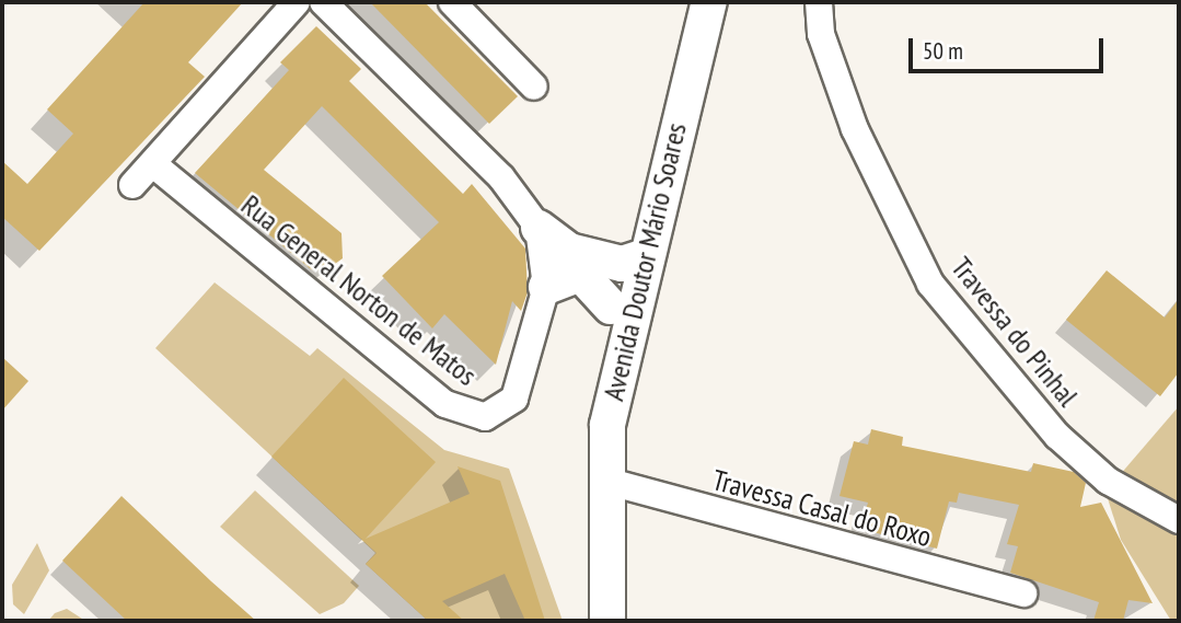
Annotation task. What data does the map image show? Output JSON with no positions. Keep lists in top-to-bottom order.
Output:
{
  "streets": {
    "street": [
      "Avenida Doutor Mário Soares",
      "Rua General Norton de Matos",
      "Travessa do Pinhal",
      "Travessa Casal do Roxo"
    ]
  },
  "crossings": [
    ["Avenida Doutor Mário Soares", "Travessa Casal do Roxo"]
  ],
  "scale_bar": "50 m"
}
